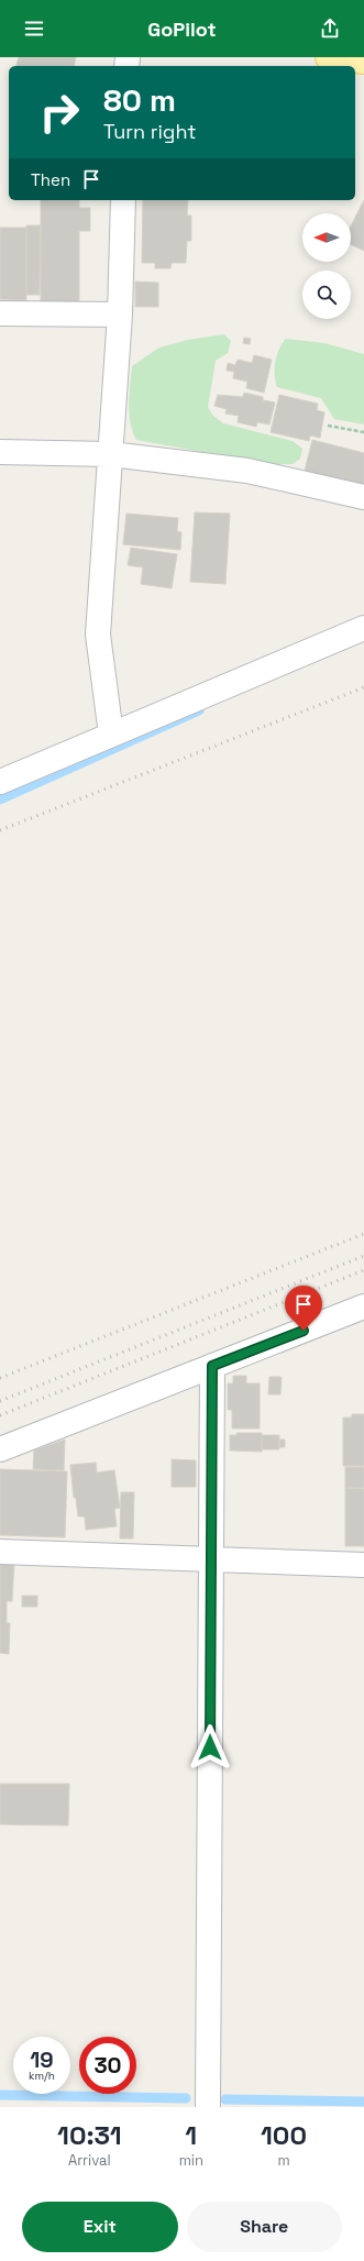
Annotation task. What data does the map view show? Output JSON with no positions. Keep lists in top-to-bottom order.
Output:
{
  "north": "left",
  "page": {
    "header": "GoPilot",
    "turn": ["80 m", "Turn right"],
    "then": "Then",
    "speed": "19 km/h",
    "limit": "30",
    "eta": [
      "10:31",
      "Arrival",
      "1",
      "min",
      "100",
      "m"
    ],
    "buttons": ["Exit", "Share"]
  }
}
